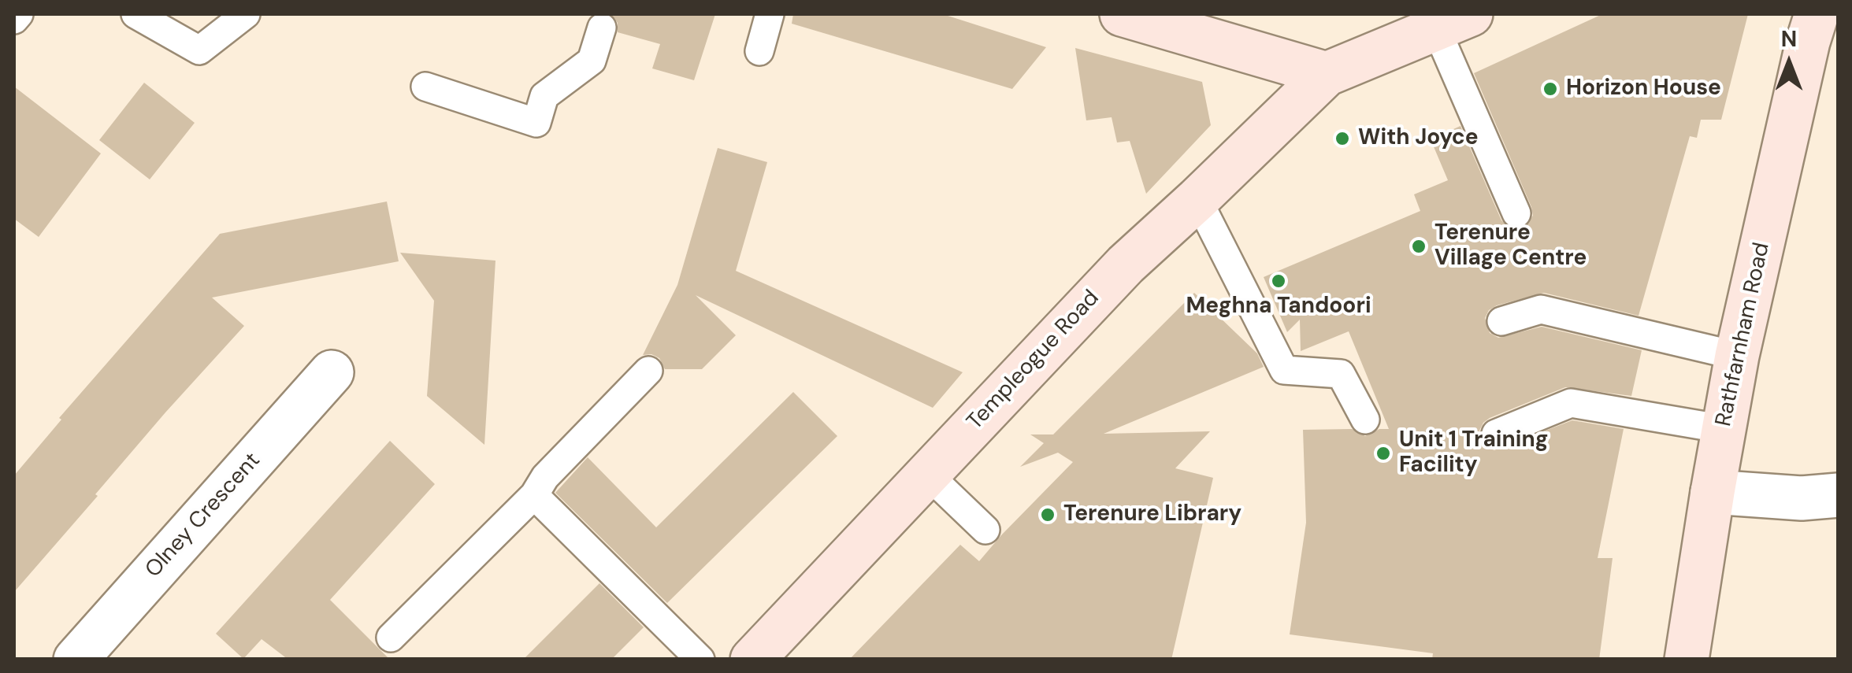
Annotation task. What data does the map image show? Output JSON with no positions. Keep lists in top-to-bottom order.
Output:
{
  "streets": {
    "main road": ["Rathfarnham Road", "Templeogue Road"],
    "street": ["Olney Crescent"]
  },
  "places": [
    "Horizon House",
    "With Joyce",
    "Terenure Village Centre",
    "Meghna Tandoori",
    "Unit 1 Training Facility",
    "Terenure Library"
  ],
  "north": "top"
}
